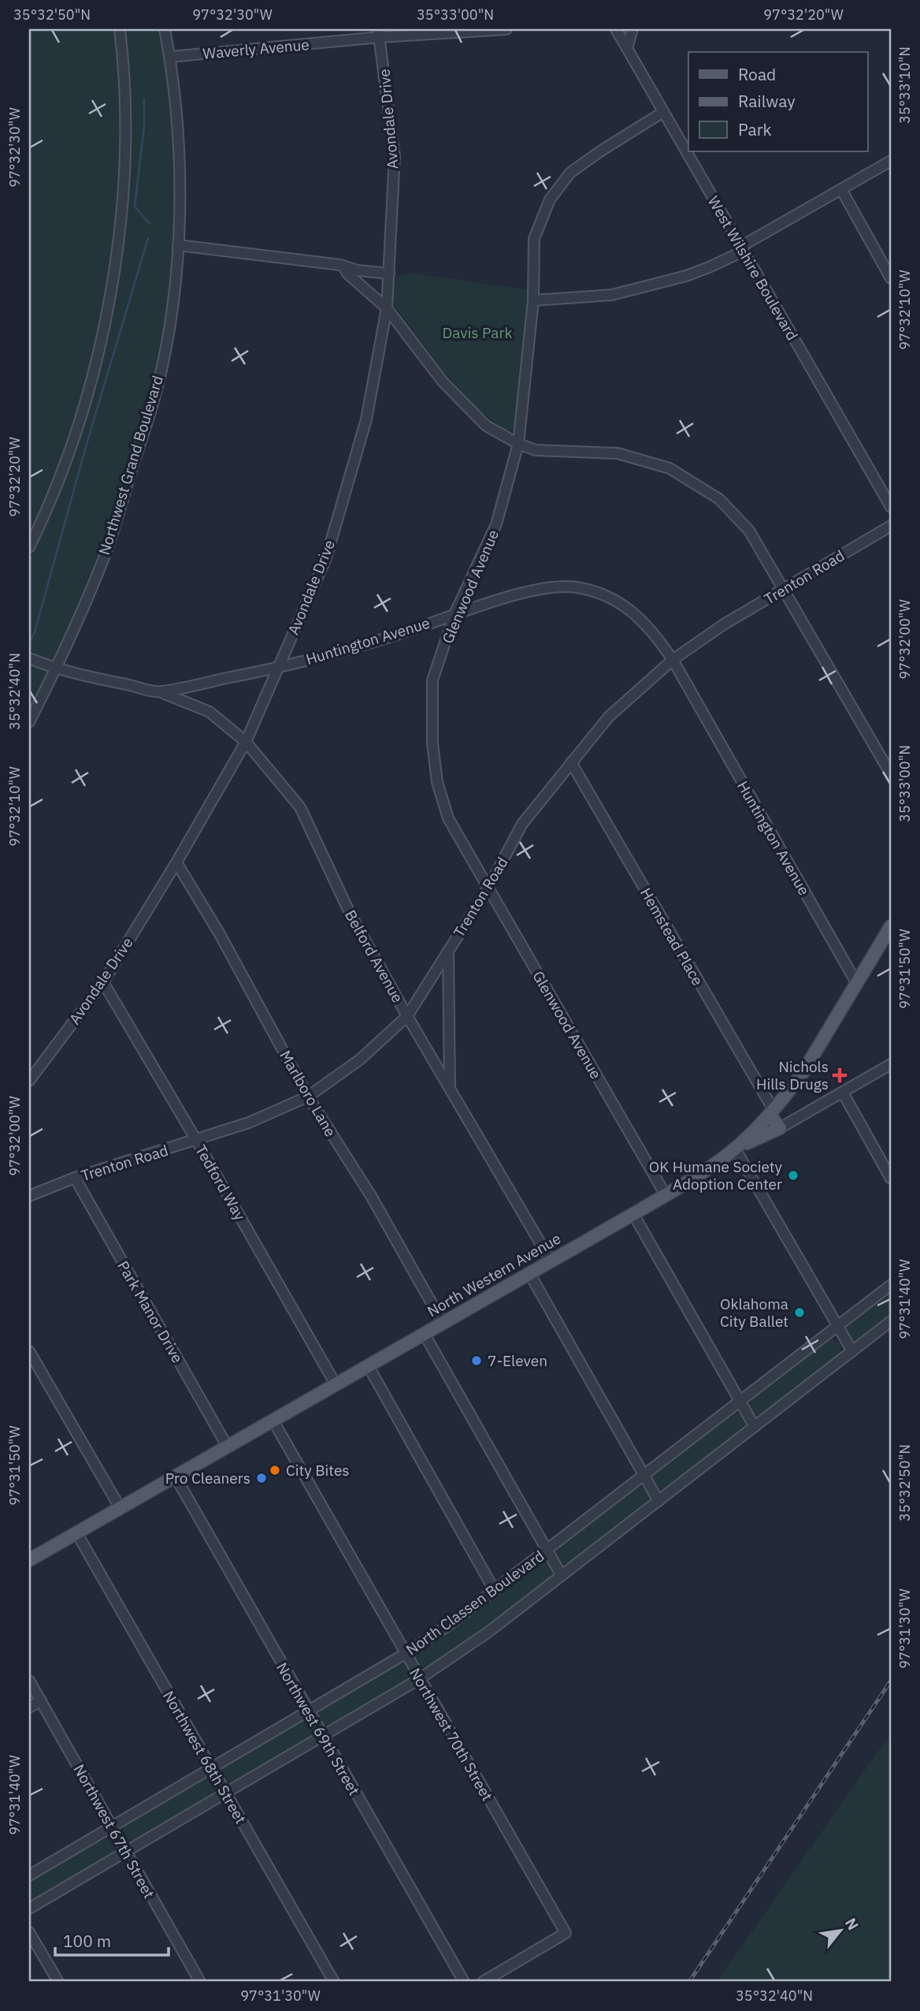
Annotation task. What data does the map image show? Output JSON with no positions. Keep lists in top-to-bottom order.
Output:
{
  "streets": {
    "main road": ["North Western Avenue"],
    "street": [
      "Waverly Avenue",
      "Avondale Drive",
      "West Wilshire Boulevard",
      "Northwest Grand Boulevard",
      "Trenton Road",
      "Glenwood Avenue",
      "Huntington Avenue",
      "Hemstead Place",
      "Belford Avenue",
      "Marlboro Lane",
      "Tedford Way",
      "Park Manor Drive",
      "North Classen Boulevard",
      "Northwest 69th Street",
      "Northwest 70th Street",
      "Northwest 68th Street",
      "Northwest 67th Street"
    ]
  },
  "crossings": [
    ["Waverly Avenue", "Avondale Drive"],
    ["Waverly Avenue", "Northwest Grand Boulevard"],
    ["Avondale Drive", "Huntington Avenue"],
    ["Avondale Drive", "Belford Avenue"],
    ["Avondale Drive", "Marlboro Lane"],
    ["Avondale Drive", "Tedford Way"],
    ["West Wilshire Boulevard", "Glenwood Avenue"],
    ["Northwest Grand Boulevard", "Huntington Avenue"],
    ["Trenton Road", "Glenwood Avenue"],
    ["Trenton Road", "Huntington Avenue"],
    ["Trenton Road", "Hemstead Place"],
    ["Trenton Road", "Belford Avenue"],
    ["Trenton Road", "Marlboro Lane"],
    ["Trenton Road", "Tedford Way"],
    ["Trenton Road", "Park Manor Drive"],
    ["Glenwood Avenue", "Huntington Avenue"],
    ["Glenwood Avenue", "North Western Avenue"],
    ["Huntington Avenue", "Belford Avenue"],
    ["Huntington Avenue", "North Western Avenue"],
    ["Hemstead Place", "North Western Avenue"],
    ["Belford Avenue", "North Western Avenue"],
    ["Marlboro Lane", "North Western Avenue"],
    ["Tedford Way", "North Western Avenue"],
    ["North Western Avenue", "Park Manor Drive"],
    ["North Western Avenue", "Northwest 69th Street"],
    ["North Western Avenue", "Northwest 70th Street"],
    ["North Western Avenue", "Northwest 68th Street"],
    ["North Classen Boulevard", "Northwest 69th Street"],
    ["North Classen Boulevard", "Northwest 70th Street"],
    ["North Classen Boulevard", "Northwest 68th Street"],
    ["North Classen Boulevard", "Northwest 67th Street"]
  ],
  "parks": ["Davis Park"],
  "places": {
    "health": ["Nichols Hills Drugs"],
    "other": [
      "OK Humane Society Adoption Center",
      "Oklahoma City Ballet",
      "7-Eleven",
      "City Bites",
      "Pro Cleaners"
    ]
  },
  "legend": ["Road", "Railway", "Park"],
  "scale_bar": "100 m",
  "north": "top right",
  "coordinates": [
    "35°32'50\"N",
    "97°32'30\"W",
    "35°33'00\"N",
    "97°32'20\"W",
    "35°33'10\"N",
    "97°32'10\"W",
    "97°32'00\"W",
    "35°32'40\"N",
    "97°31'50\"W",
    "97°31'40\"W",
    "97°31'30\"W"
  ]
}
